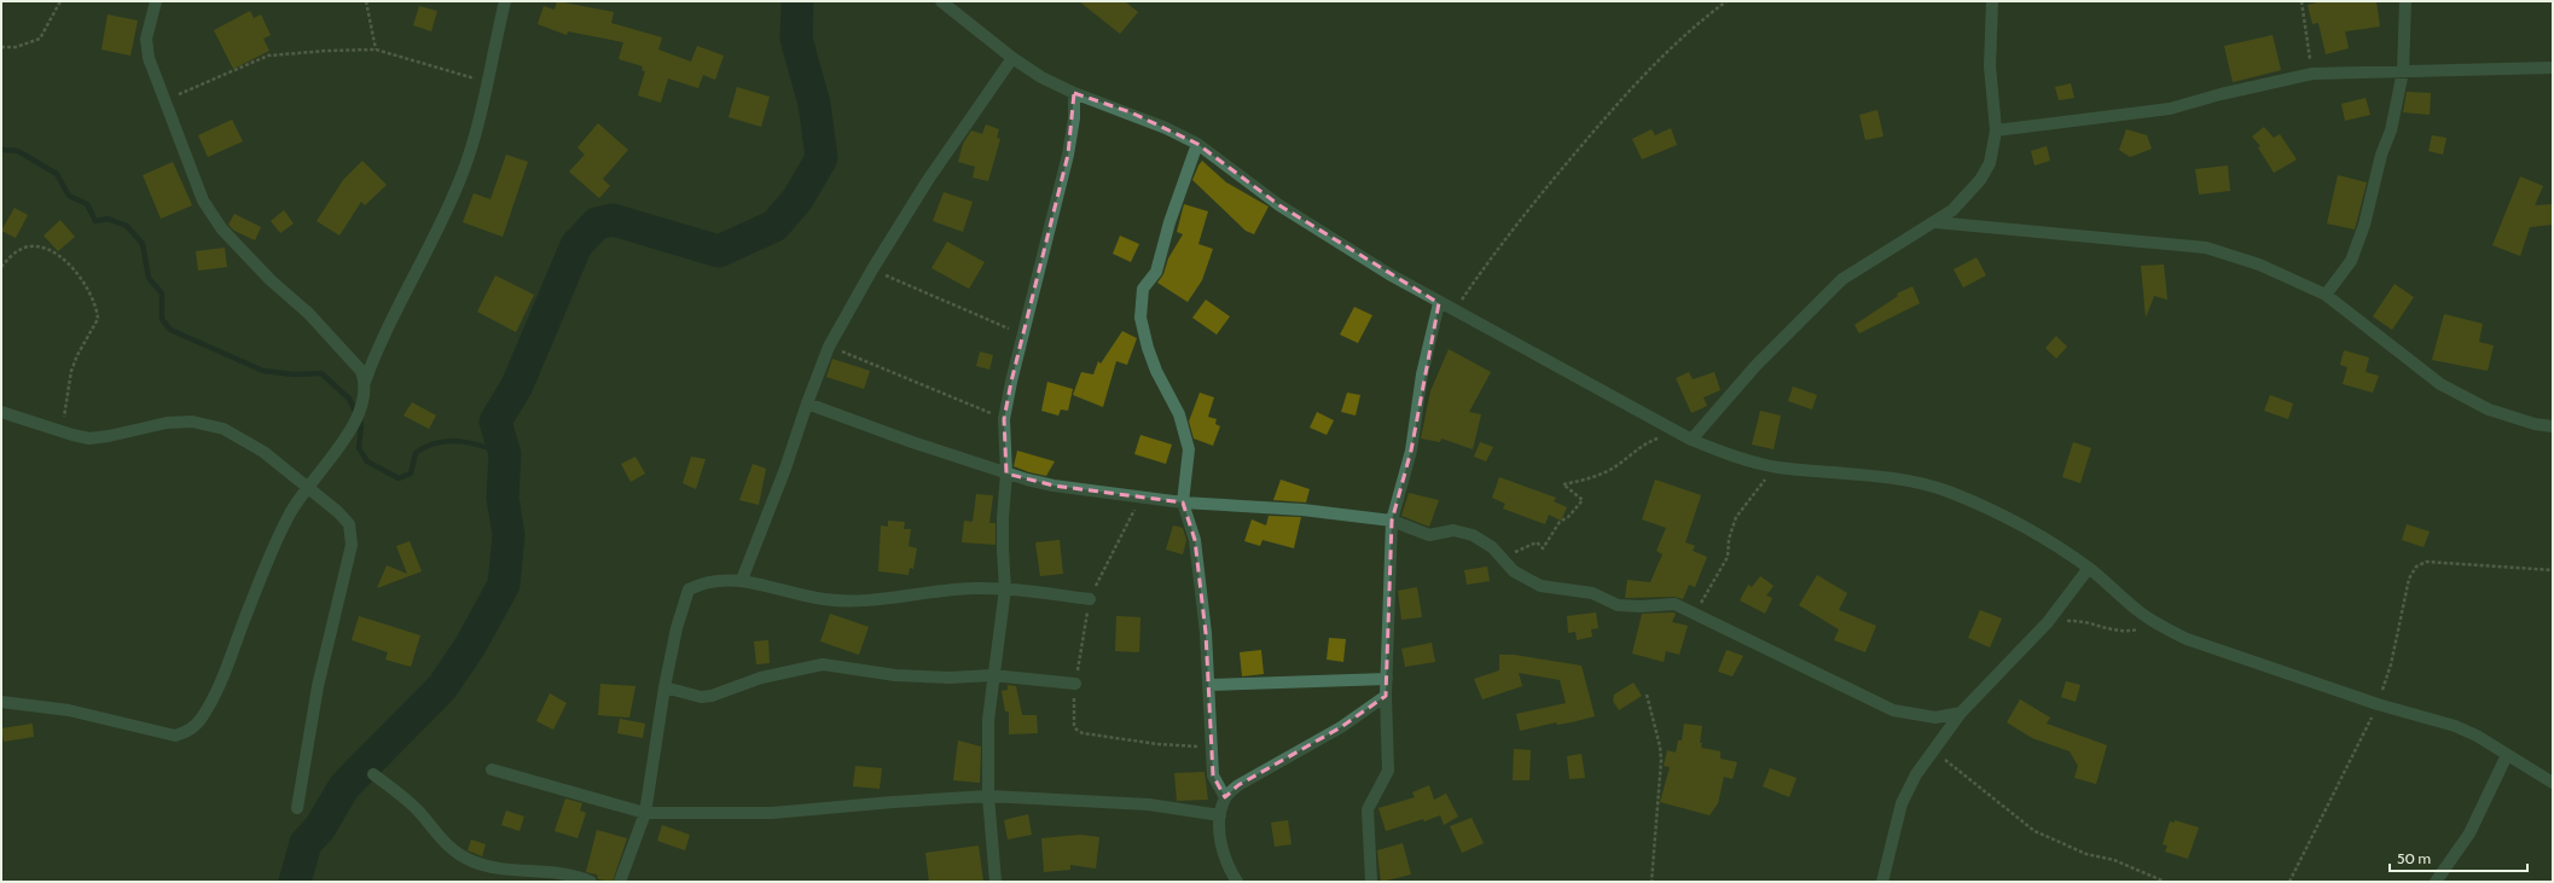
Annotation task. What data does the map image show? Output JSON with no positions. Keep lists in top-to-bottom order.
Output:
{
  "scale_bar": "50 m"
}
